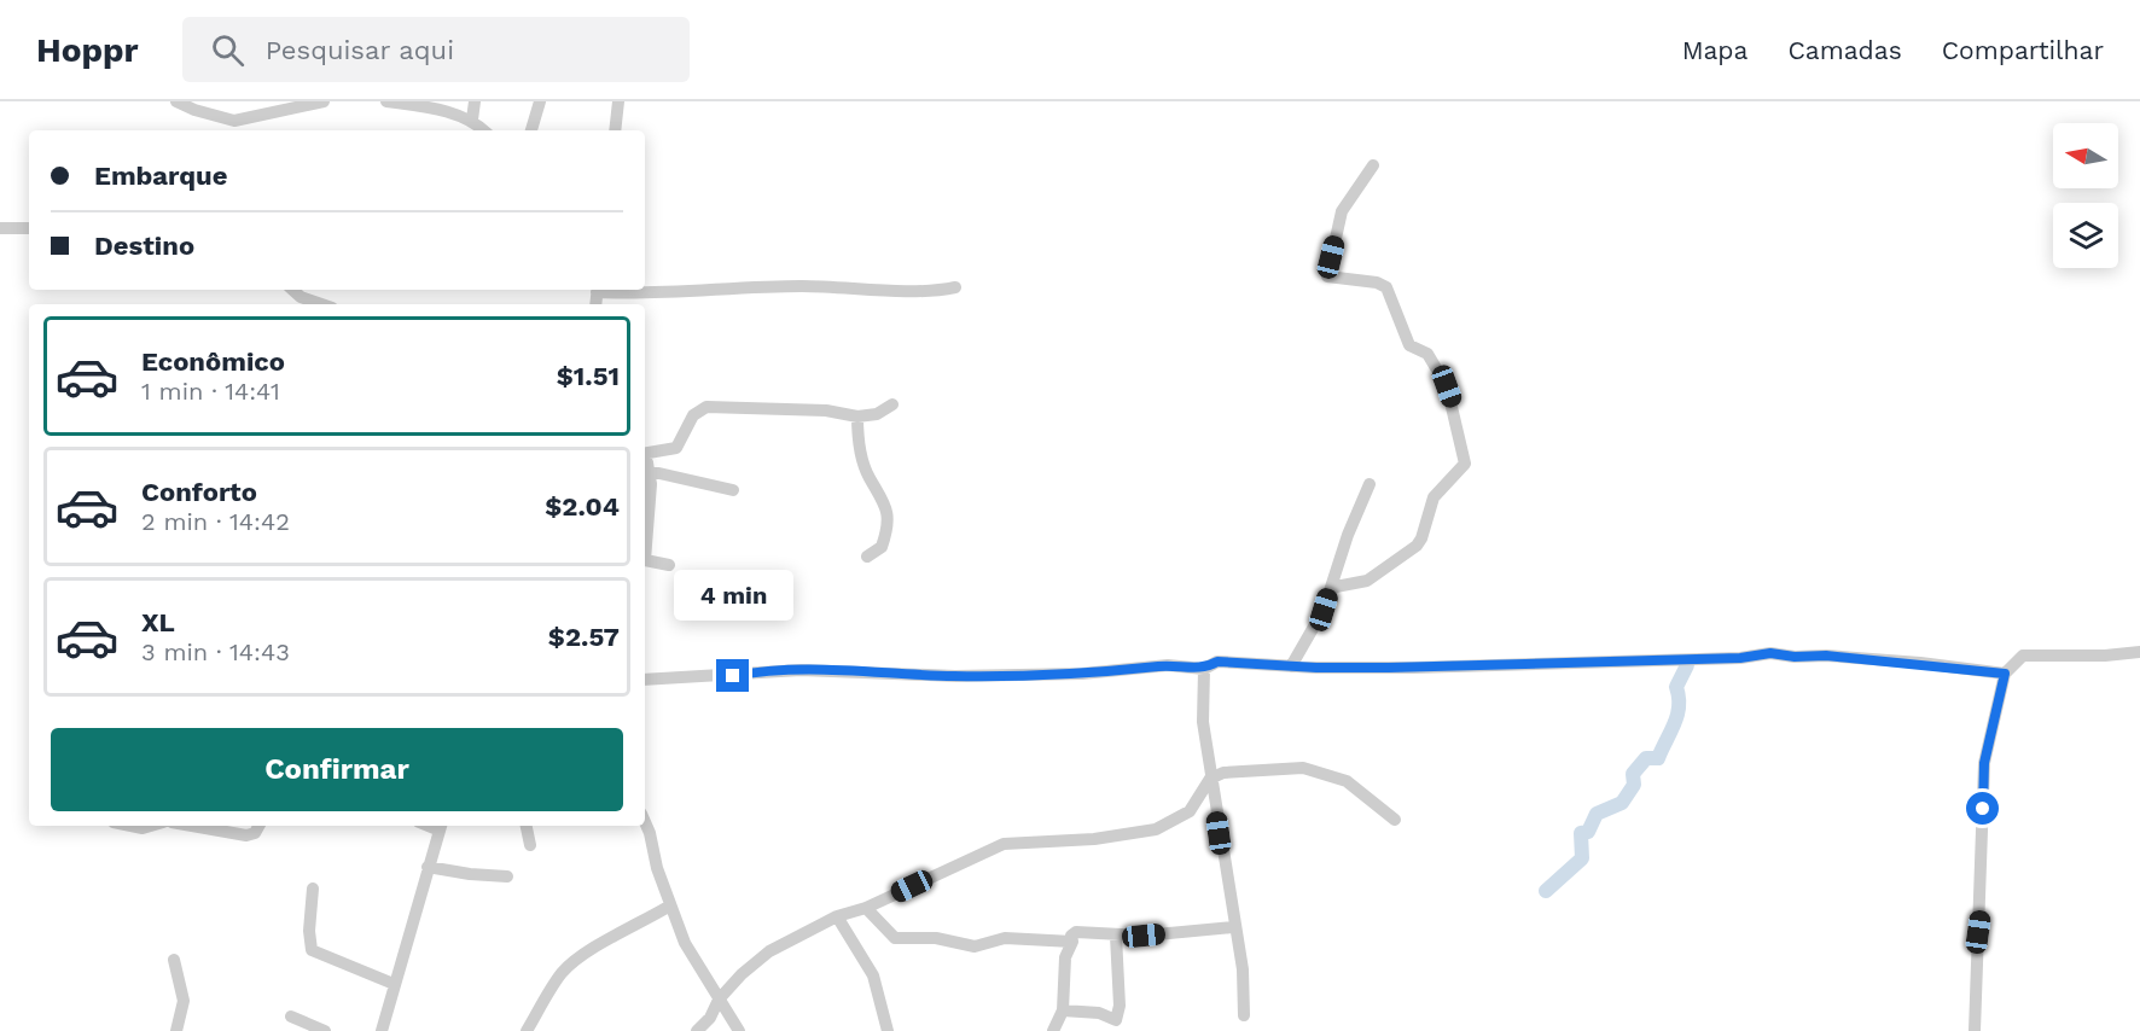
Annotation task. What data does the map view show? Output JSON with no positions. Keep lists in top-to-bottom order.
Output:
{
  "north": "left",
  "page": {
    "header": "Hoppr",
    "search": "Pesquisar aqui",
    "nav": ["Mapa", "Camadas", "Compartilhar"],
    "banner": ["Embarque", "Destino"],
    "list": [
      {
        "name": "Econômico",
        "note": "1 min · 14:41",
        "value": "$1.51"
      },
      {
        "name": "Conforto",
        "note": "2 min · 14:42",
        "value": "$2.04"
      },
      {
        "name": "XL",
        "note": "3 min · 14:43",
        "value": "$2.57"
      }
    ],
    "bubble": "4 min",
    "buttons": "Confirmar"
  }
}
